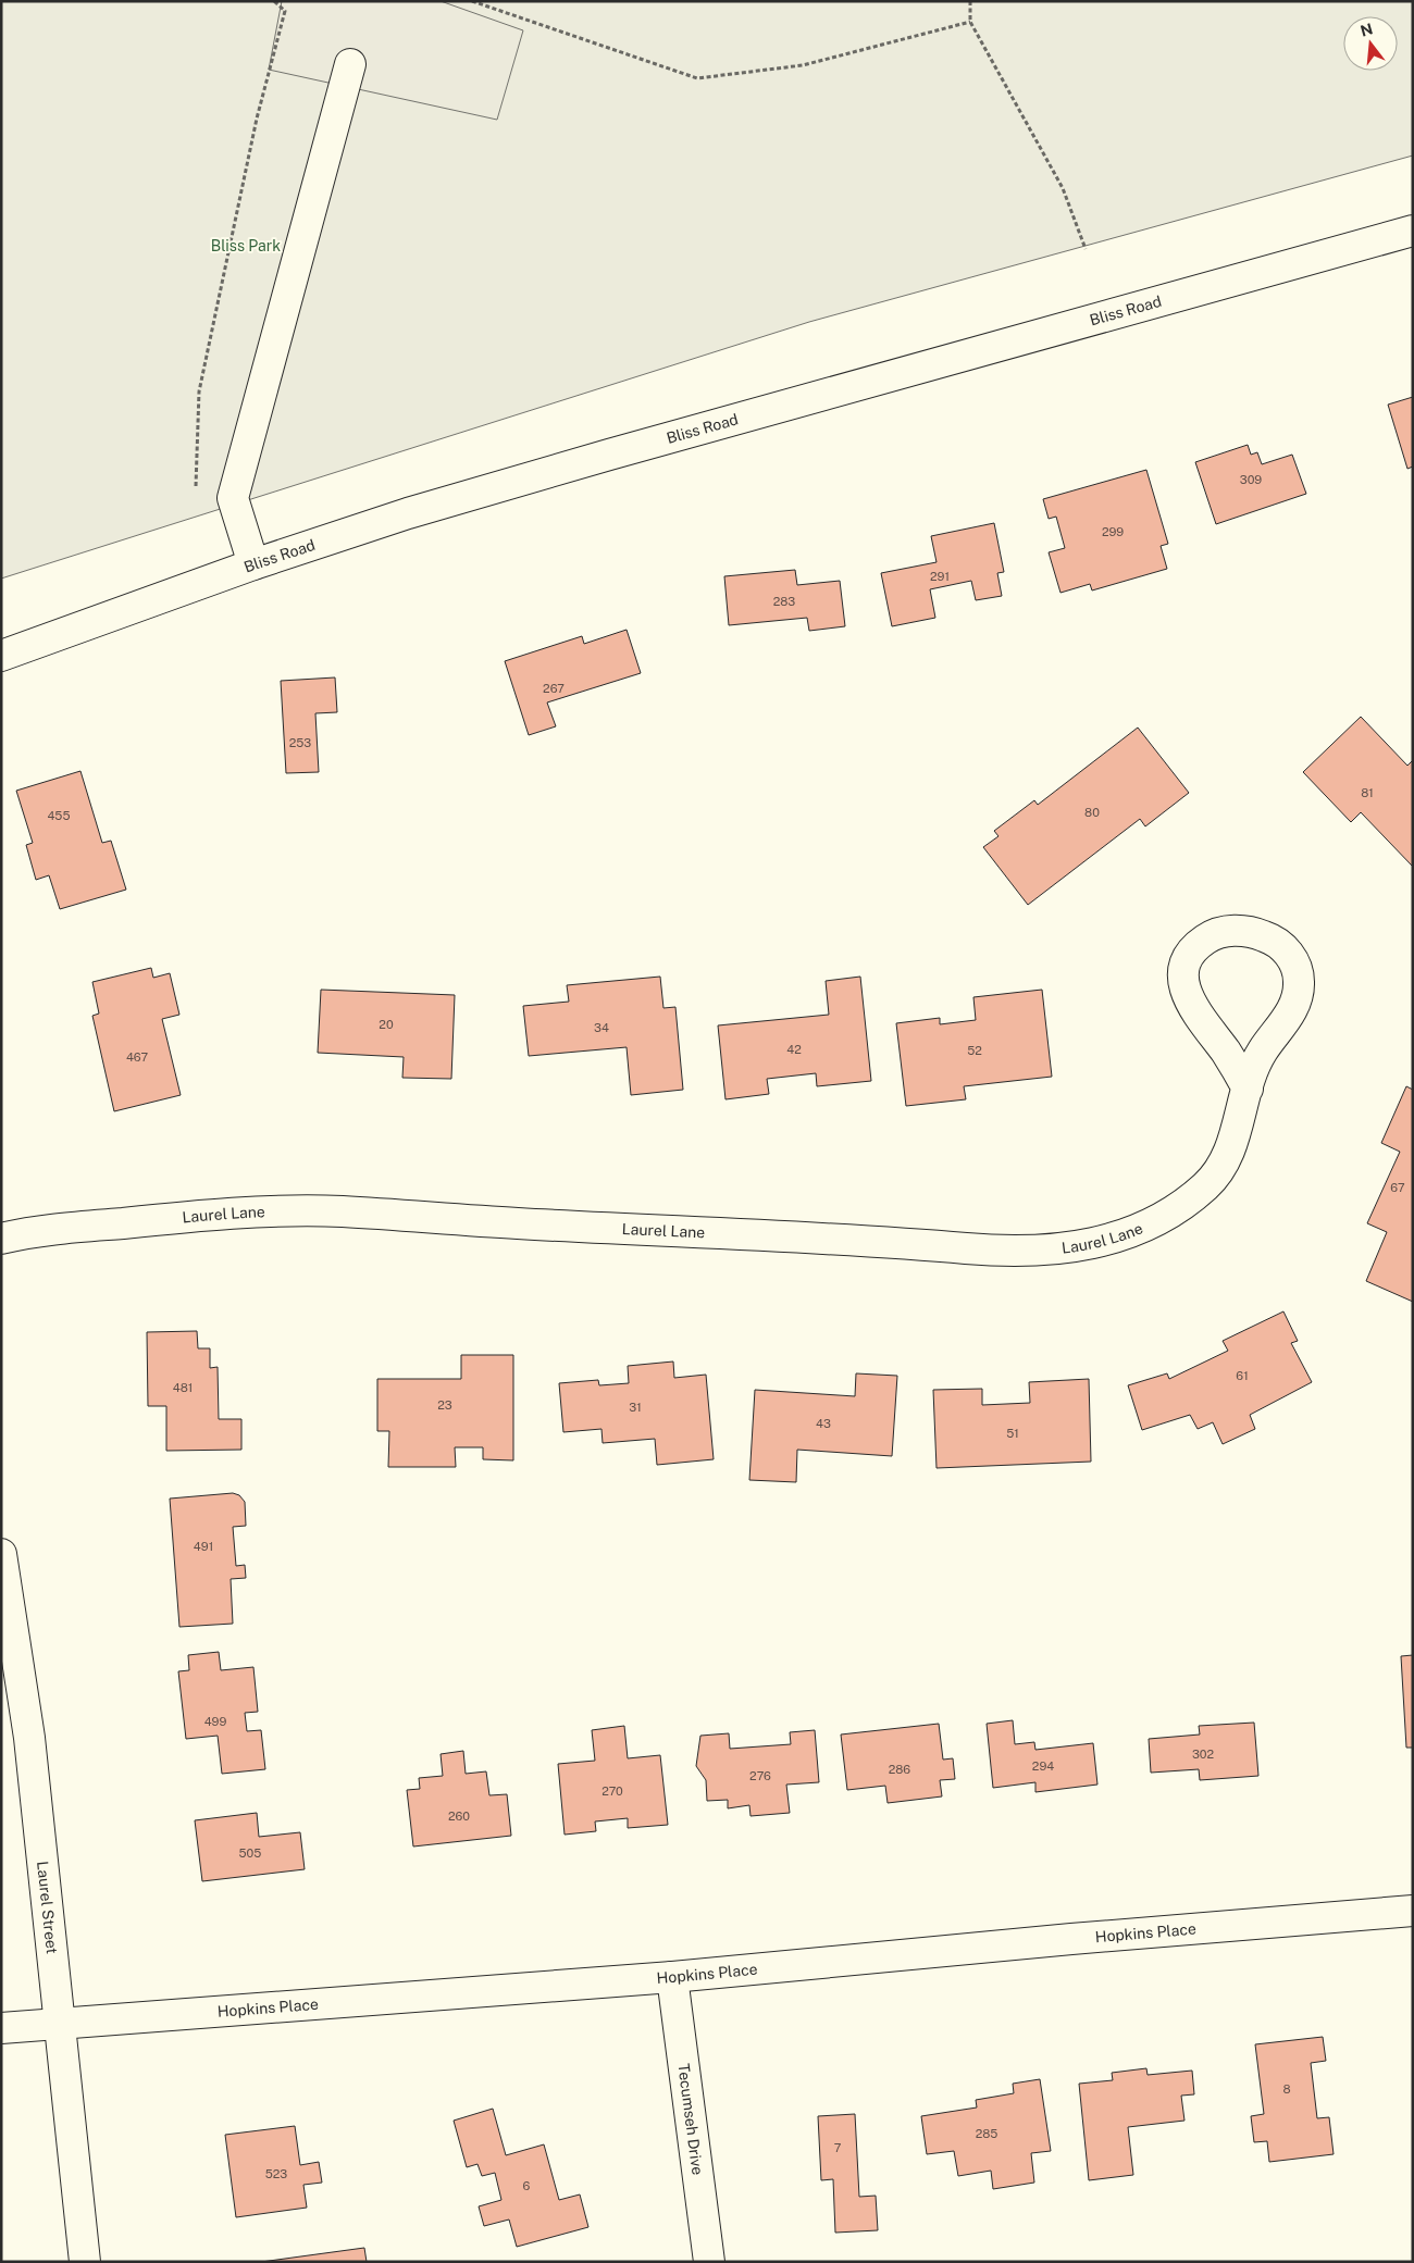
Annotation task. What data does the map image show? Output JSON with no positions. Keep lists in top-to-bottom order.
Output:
{
  "streets": {
    "street": [
      "Bliss Road",
      "Laurel Lane",
      "Laurel Street",
      "Hopkins Place",
      "Tecumseh Drive"
    ]
  },
  "crossings": [
    ["Laurel Street", "Hopkins Place"],
    ["Hopkins Place", "Tecumseh Drive"]
  ],
  "parks": ["Bliss Park"],
  "house_numbers": [
    "309",
    "299",
    "291",
    "283",
    "267",
    "253",
    "81",
    "80",
    "455",
    "20",
    "34",
    "42",
    "52",
    "467",
    "67",
    "61",
    "481",
    "23",
    "31",
    "43",
    "51",
    "491",
    "499",
    "302",
    "294",
    "286",
    "276",
    "270",
    "260",
    "505",
    "8",
    "285",
    "7",
    "523",
    "6"
  ],
  "north": "top"
}
